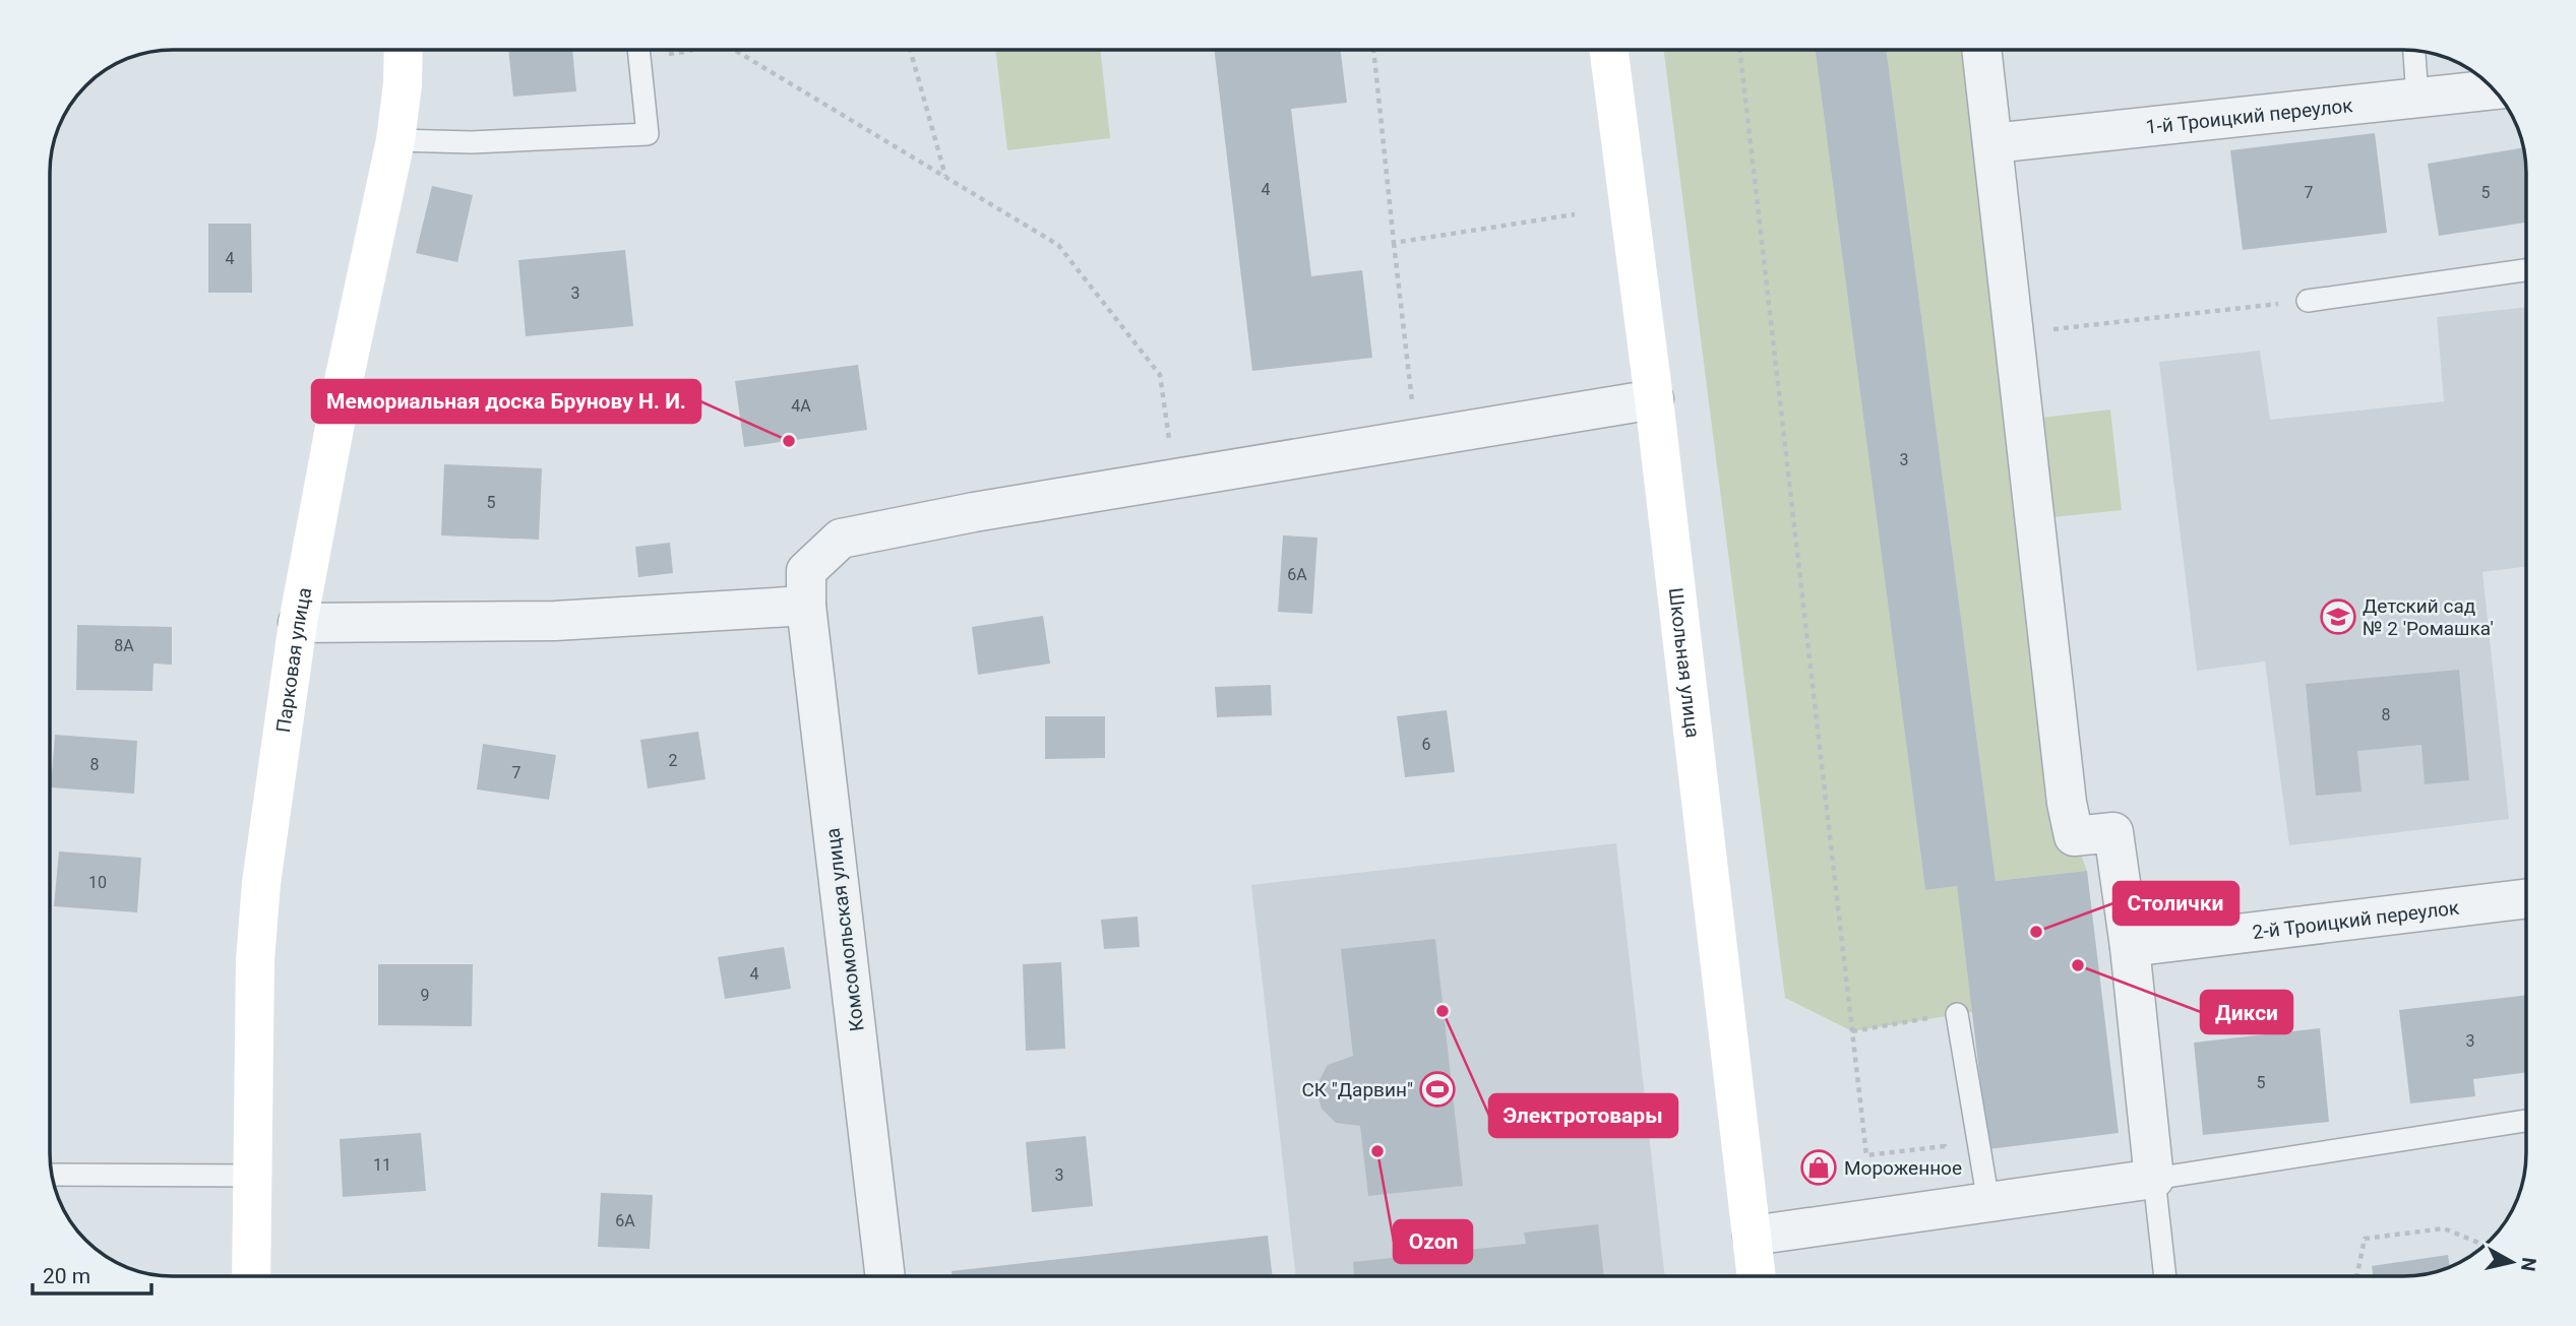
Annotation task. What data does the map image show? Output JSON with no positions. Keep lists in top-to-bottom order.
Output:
{
  "streets": {
    "street": [
      "1-й Троицкий переулок",
      "Парковая улица",
      "Школьная улица",
      "2-й Троицкий переулок",
      "Комсомольская улица"
    ]
  },
  "places": {
    "other": [
      "Мемориальная доска Брунову Н. И.",
      "Столички",
      "Дикси",
      "Электротовары",
      "Ozon"
    ],
    "school or university": ["Детский сад № 2 'Ромашка'"],
    "sports": ["СК \"Дарвин\""],
    "shop": ["Мороженное"]
  },
  "house_numbers": [
    "4",
    "7",
    "5",
    "4",
    "3",
    "4А",
    "3",
    "5",
    "6А",
    "8А",
    "8",
    "6",
    "2",
    "8",
    "7",
    "10",
    "4",
    "9",
    "3",
    "5",
    "11",
    "3",
    "6А"
  ],
  "scale_bar": "20 m",
  "north": "right"
}
